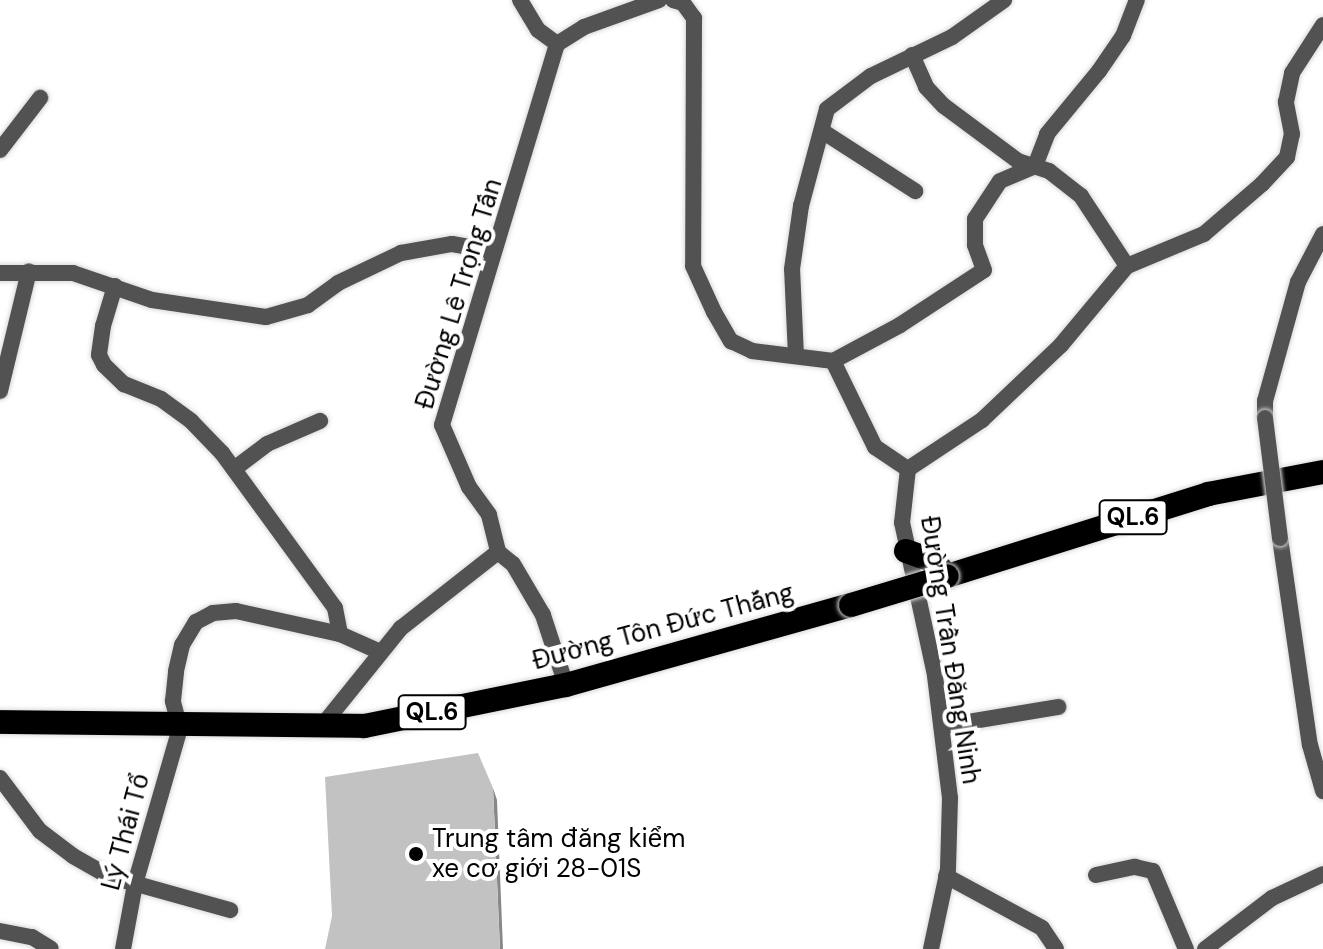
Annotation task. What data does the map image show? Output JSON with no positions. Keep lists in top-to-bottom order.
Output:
{
  "streets": {
    "highway": ["QL.6", "Đường Tôn Đức Thắng"],
    "street": ["Đường Lê Trọng Tấn", "Đường Trần Đăng Ninh", "Lý Thái Tổ"]
  },
  "crossings": [
    ["Đường Lê Trọng Tấn", "Đường Tôn Đức Thắng"],
    ["Đường Tôn Đức Thắng", "Lý Thái Tổ"]
  ],
  "places": ["Trung tâm đăng kiểm xe cơ giới 28-01S"]
}
